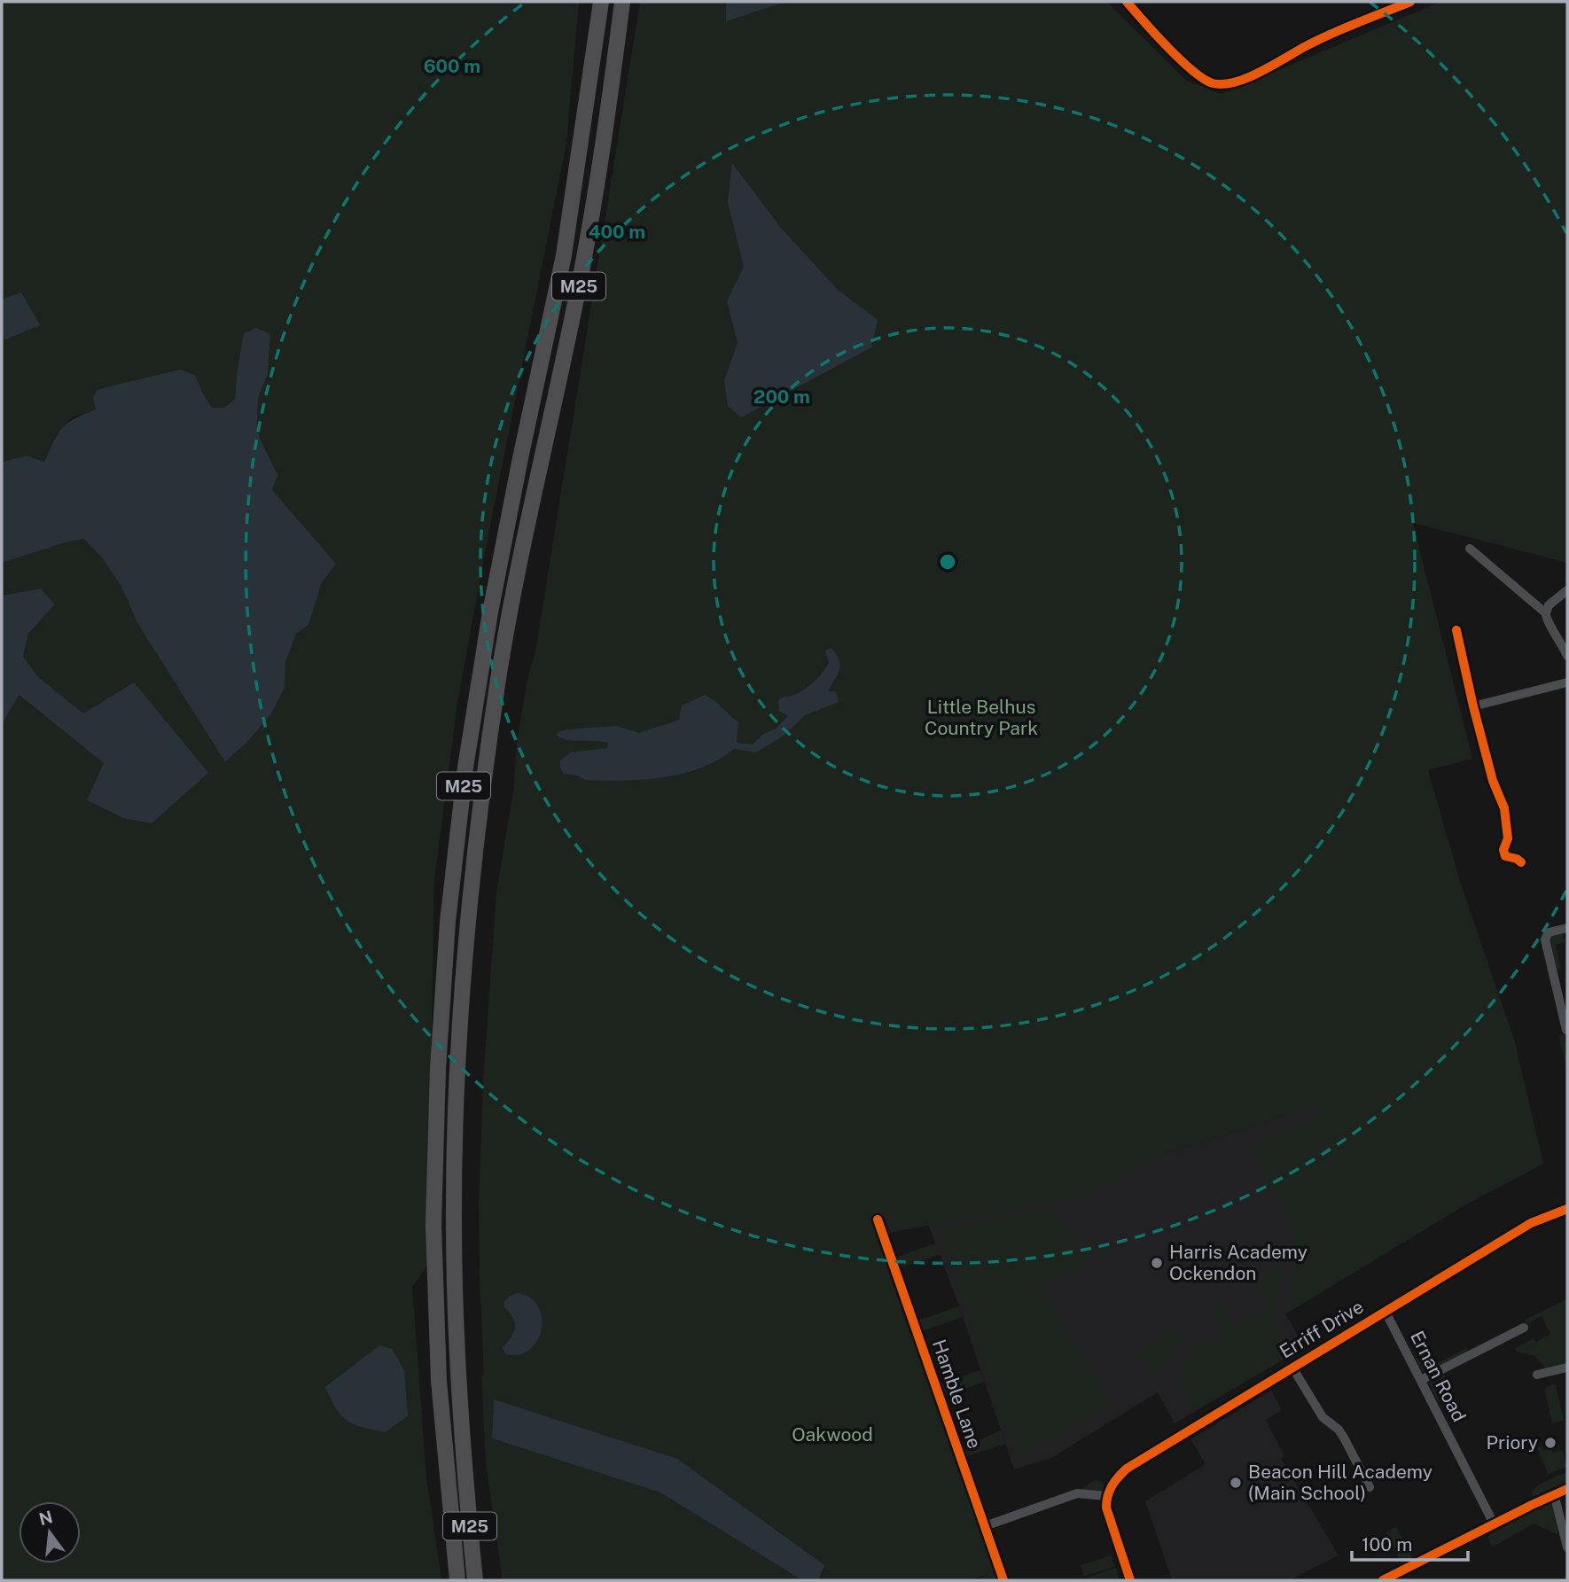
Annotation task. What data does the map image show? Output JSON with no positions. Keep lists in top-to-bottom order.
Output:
{
  "streets": {
    "highway": ["M25"],
    "street": ["Erriff Drive", "Ernan Road", "Hamble Lane"]
  },
  "crossings": [
    ["Erriff Drive", "Ernan Road"]
  ],
  "parks": ["Little Belhus Country Park", "Oakwood"],
  "places": ["Harris Academy Ockendon", "Priory", "Beacon Hill Academy (Main School)"],
  "scale_bar": "100 m",
  "north": "top",
  "rings": ["600 m", "400 m", "200 m"]
}
